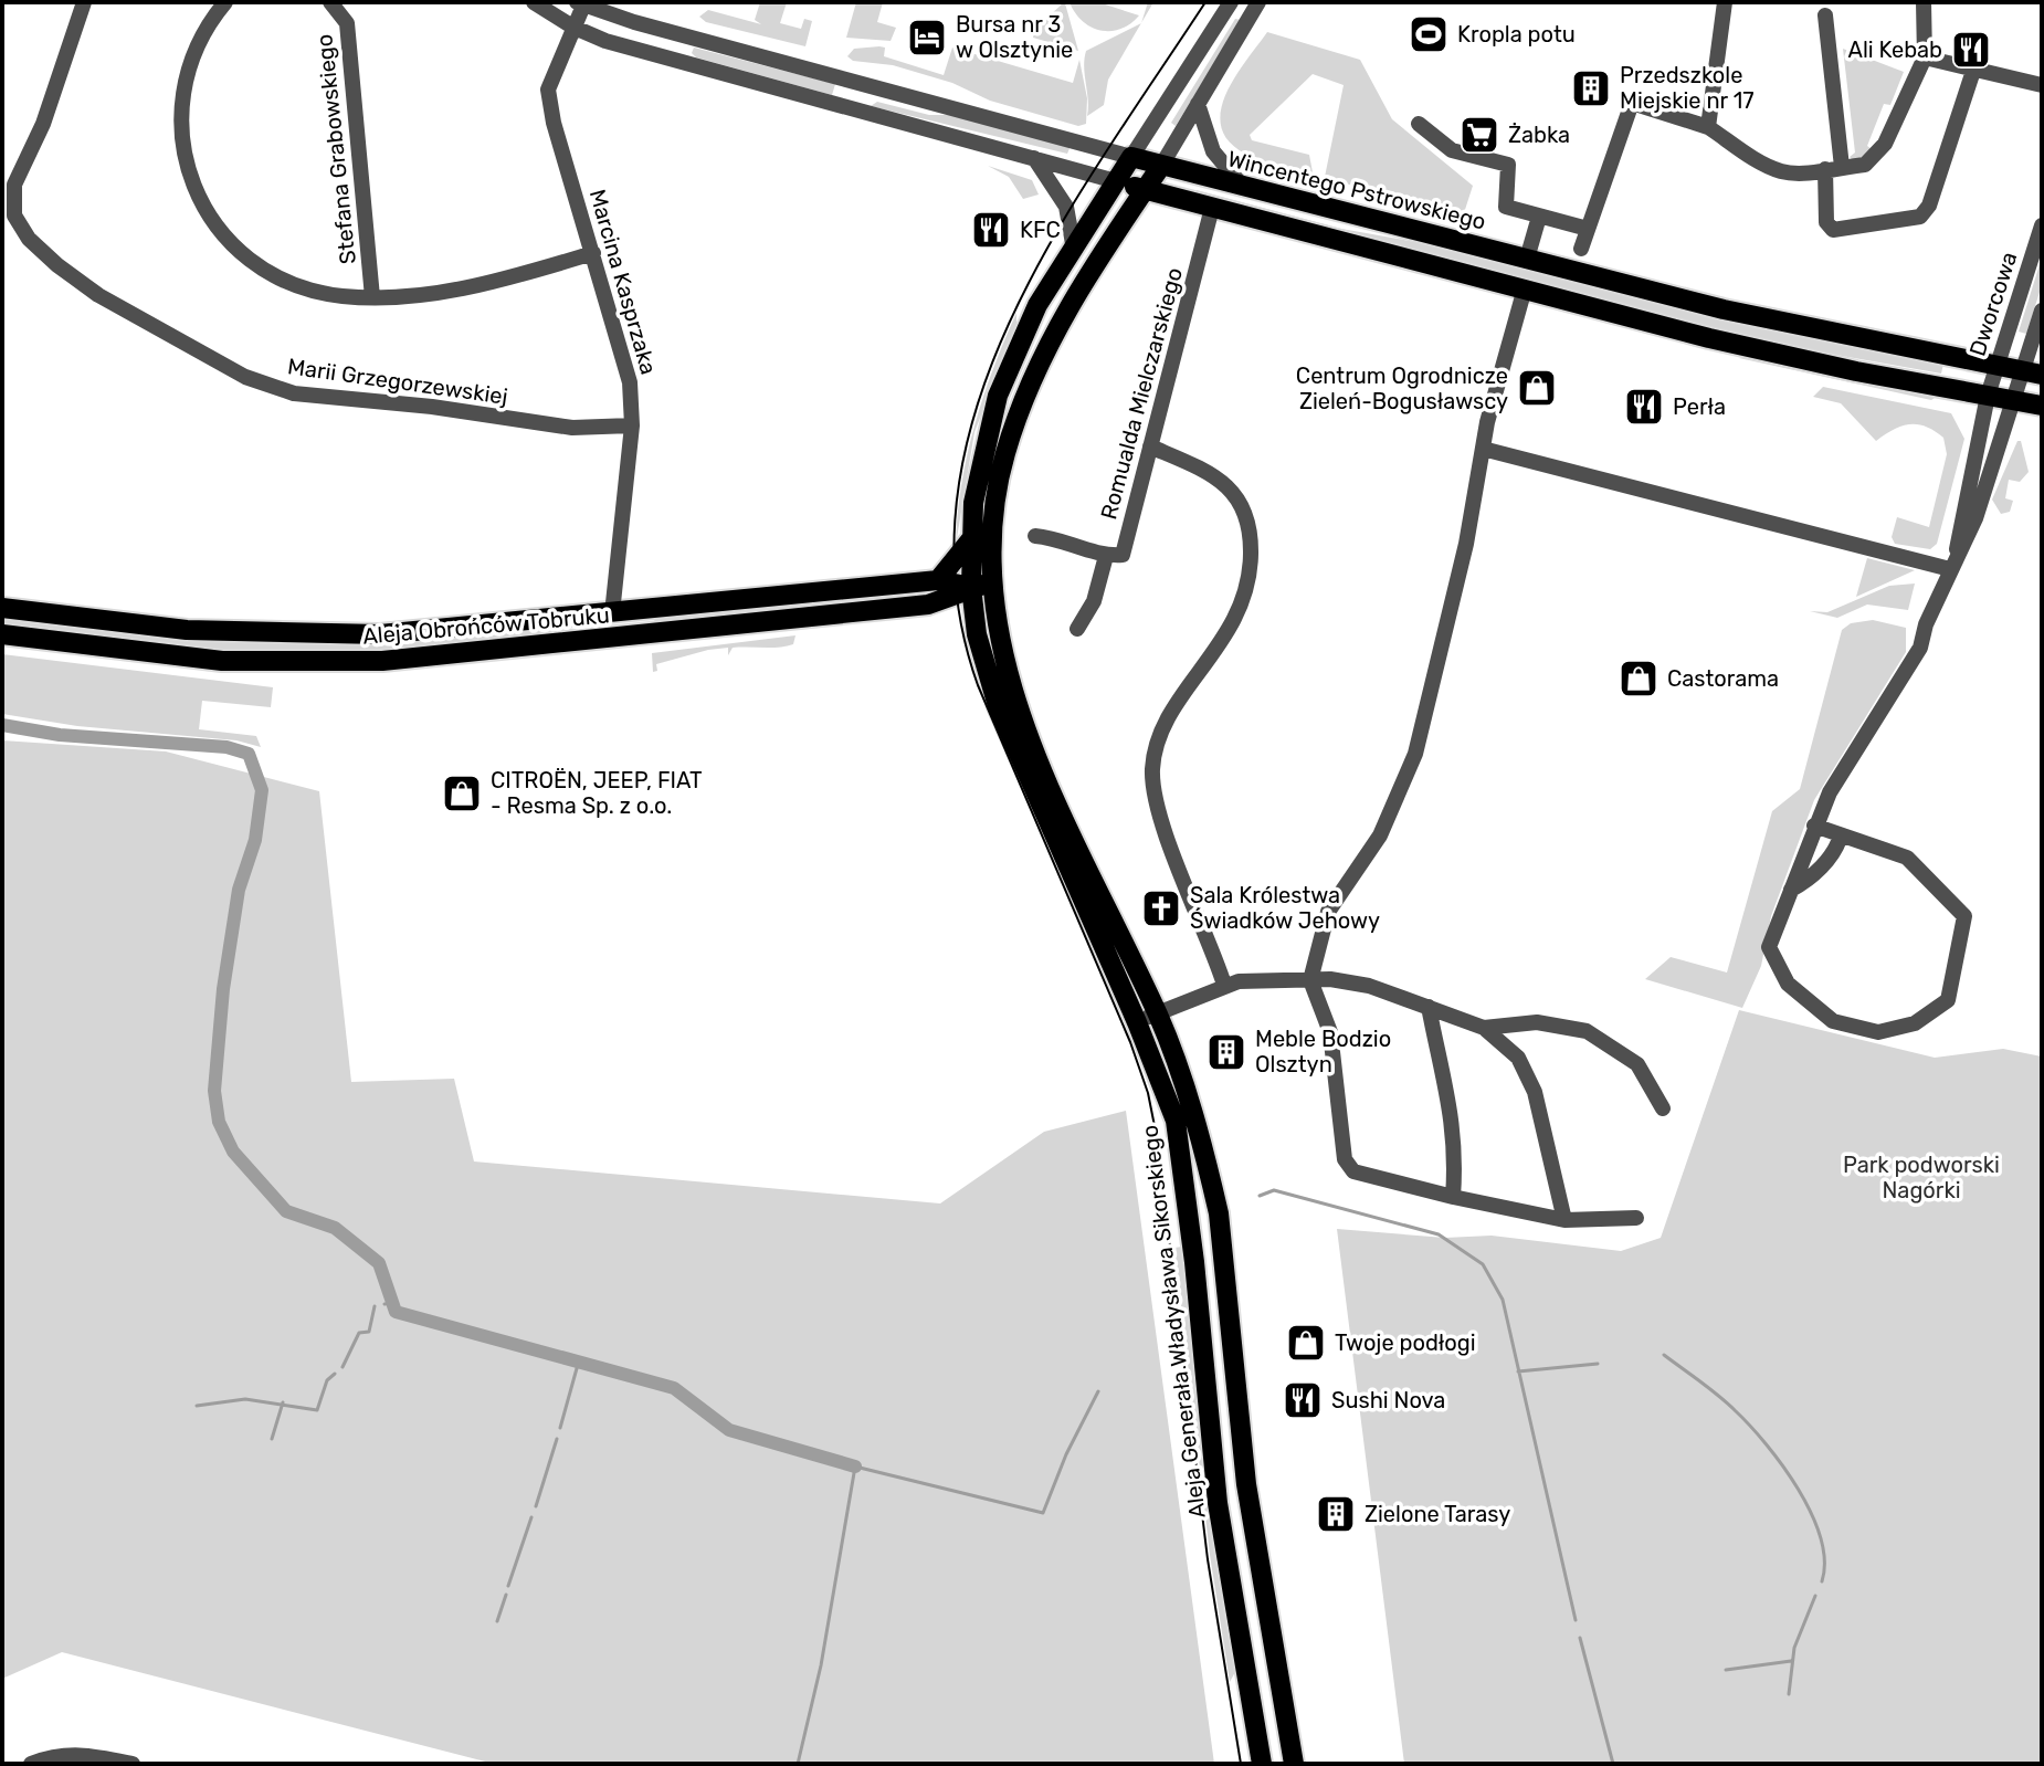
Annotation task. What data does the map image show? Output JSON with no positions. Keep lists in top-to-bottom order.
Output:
{
  "streets": {
    "main road": ["Wincentego Pstrowskiego", "Aleja Obrońców Tobruku", "Aleja Generała Władysława Sikorskiego"],
    "street": [
      "Stefana Grabowskiego",
      "Marcina Kasprzaka",
      "Dworcowa",
      "Marii Grzegorzewskiej",
      "Romualda Mielczarskiego"
    ]
  },
  "crossings": [
    ["Stefana Grabowskiego", "Marcina Kasprzaka"],
    ["Wincentego Pstrowskiego", "Marcina Kasprzaka"],
    ["Wincentego Pstrowskiego", "Dworcowa"],
    ["Wincentego Pstrowskiego", "Aleja Generała Władysława Sikorskiego"],
    ["Marcina Kasprzaka", "Marii Grzegorzewskiej"],
    ["Marcina Kasprzaka", "Aleja Obrońców Tobruku"],
    ["Aleja Obrońców Tobruku", "Aleja Generała Władysława Sikorskiego"]
  ],
  "parks": ["Park podworski Nagórki"],
  "places": {
    "sports": ["Kropla potu"],
    "hotel": ["Bursa nr 3 w Olsztynie"],
    "restaurant": [
      "Ali Kebab",
      "KFC",
      "Perła",
      "Sushi Nova"
    ],
    "building": ["Przedszkole Miejskie nr 17", "Meble Bodzio Olsztyn", "Zielone Tarasy"],
    "supermarket": ["Żabka"],
    "shop": [
      "Centrum Ogrodnicze Zieleń-Bogusławscy",
      "Castorama",
      "CITROËN, JEEP, FIAT - Resma Sp. z o.o.",
      "Twoje podłogi"
    ],
    "church": ["Sala Królestwa Świadków Jehowy"]
  }
}
